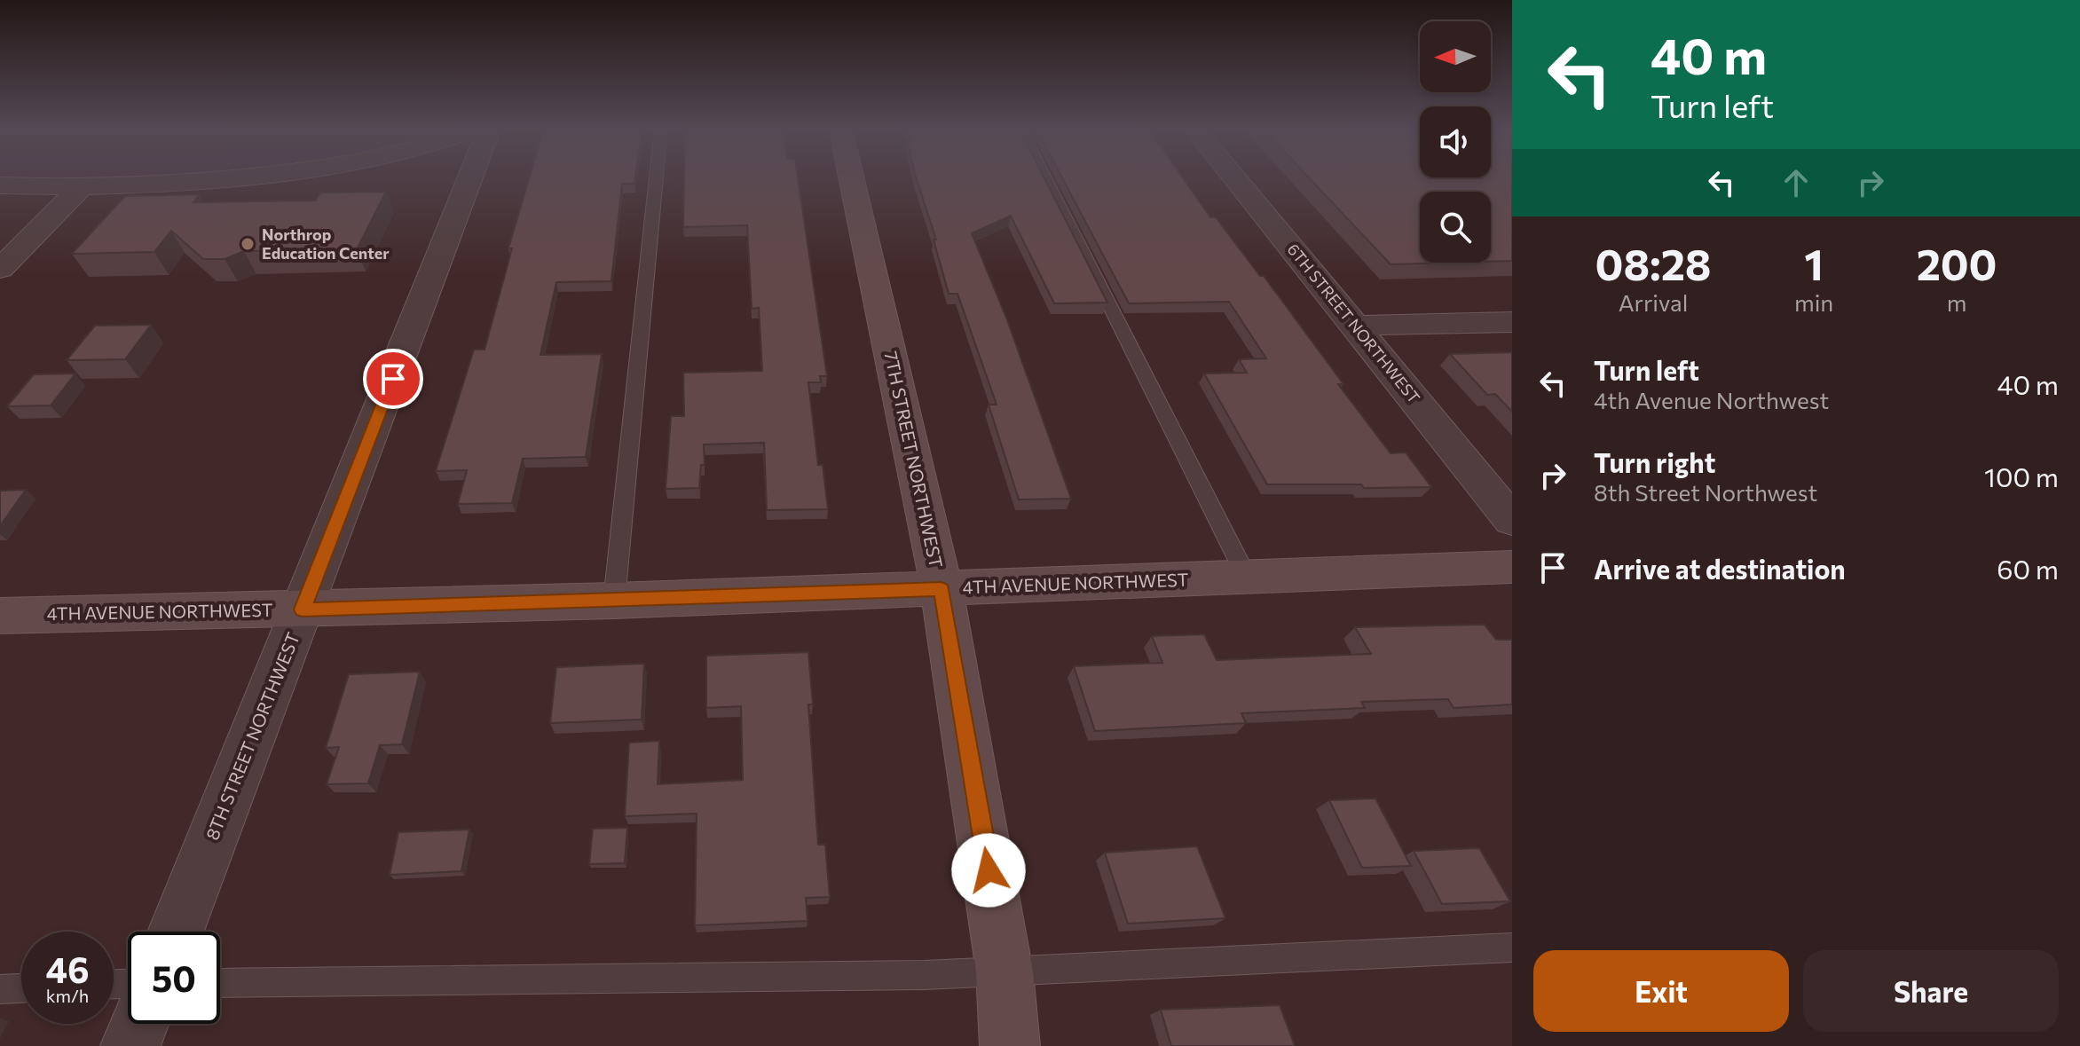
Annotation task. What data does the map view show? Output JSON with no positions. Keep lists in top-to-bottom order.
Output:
{
  "streets": {
    "main road": ["7TH STREET NORTHWEST", "4TH AVENUE NORTHWEST"],
    "street": ["6TH STREET NORTHWEST", "8TH STREET NORTHWEST"]
  },
  "crossings": [
    ["7TH STREET NORTHWEST", "4TH AVENUE NORTHWEST"],
    ["4TH AVENUE NORTHWEST", "8TH STREET NORTHWEST"]
  ],
  "places": ["Northrop Education Center"],
  "north": "left",
  "page": {
    "turn": ["40 m", "Turn left"],
    "eta": [
      "08:28",
      "Arrival",
      "1",
      "min",
      "200",
      "m"
    ],
    "list": [
      {
        "name": "Turn left",
        "note": "4th Avenue Northwest",
        "value": "40 m"
      },
      {
        "name": "Turn right",
        "note": "8th Street Northwest",
        "value": "100 m"
      },
      {
        "name": "Arrive at destination",
        "value": "60 m"
      }
    ],
    "speed": "46 km/h",
    "limit": "50",
    "buttons": ["Exit", "Share"]
  }
}
